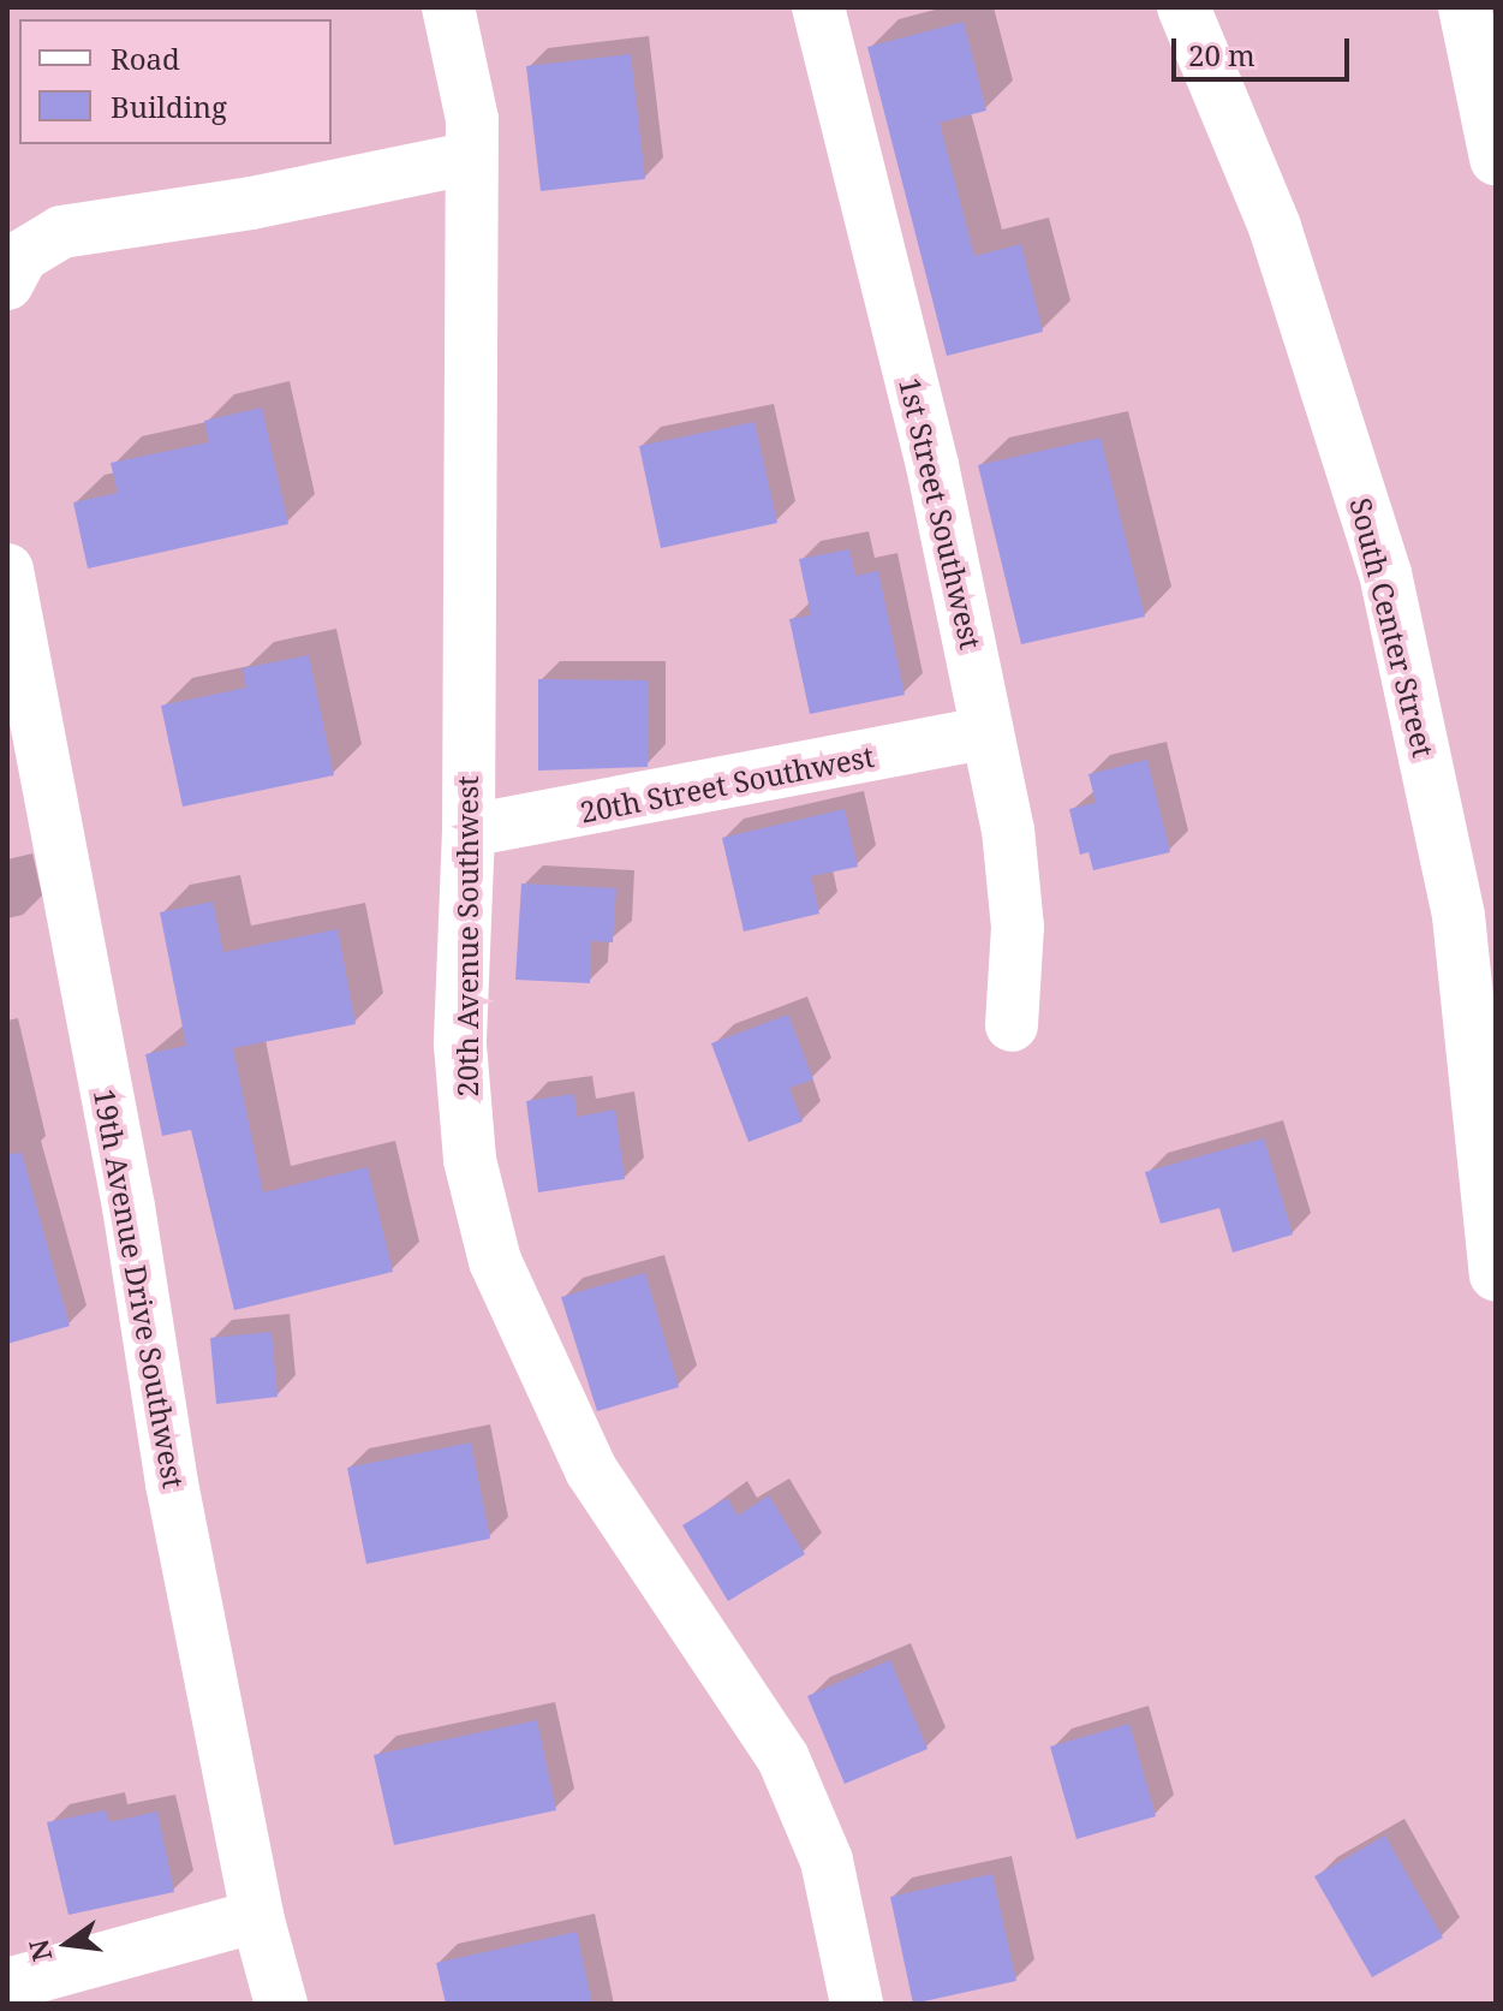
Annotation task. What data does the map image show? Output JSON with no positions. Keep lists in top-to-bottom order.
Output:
{
  "streets": {
    "street": [
      "1st Street Southwest",
      "South Center Street",
      "20th Street Southwest",
      "20th Avenue Southwest",
      "19th Avenue Drive Southwest"
    ]
  },
  "crossings": [
    ["1st Street Southwest", "20th Street Southwest"],
    ["20th Street Southwest", "20th Avenue Southwest"]
  ],
  "legend": ["Road", "Building"],
  "scale_bar": "20 m",
  "north": "left"
}
